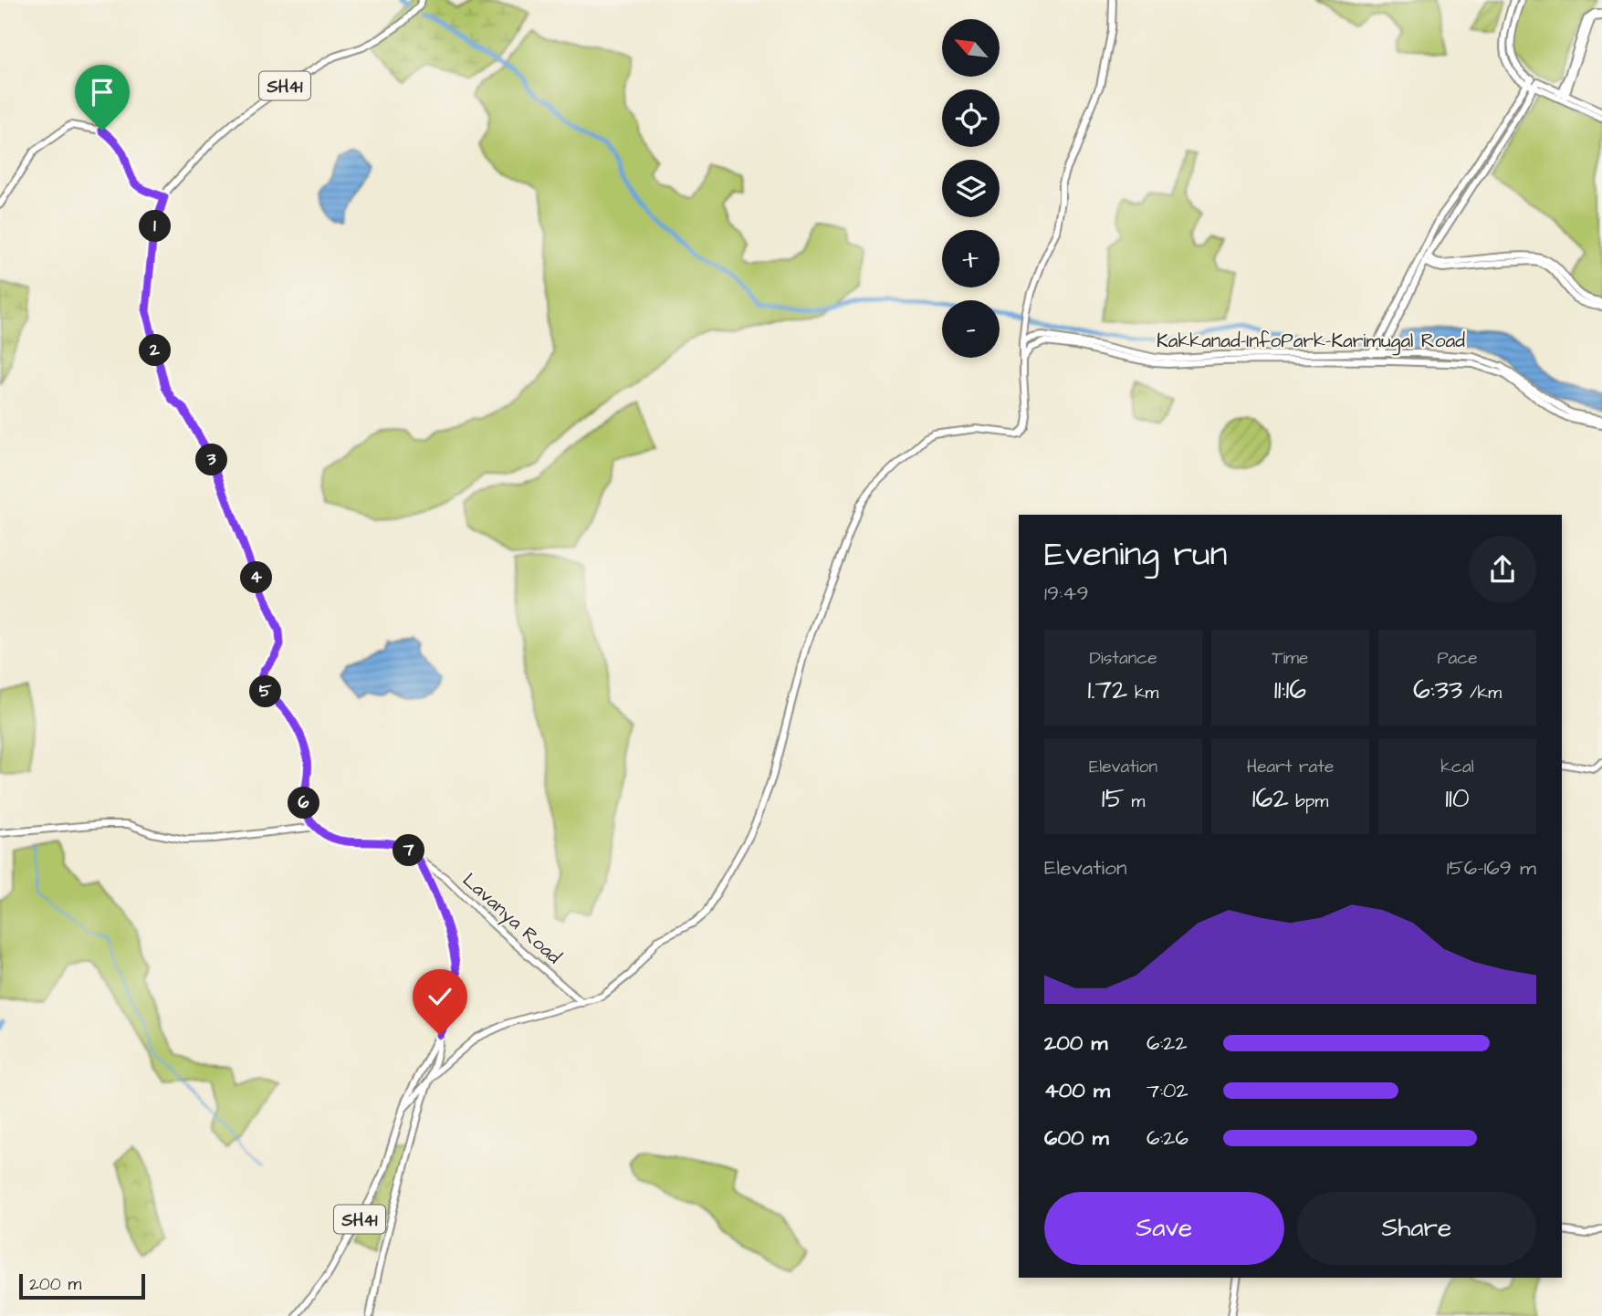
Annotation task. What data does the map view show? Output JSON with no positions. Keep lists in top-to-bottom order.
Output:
{
  "streets": {
    "main road": ["SH41", "Kakkanad-InfoPark-Karimugal Road", "Lavanya Road"]
  },
  "crossings": [
    ["SH41", "Lavanya Road"]
  ],
  "scale_bar": "200 m",
  "north": "top left",
  "page": {
    "map_buttons": ["+", "−"],
    "pins": [
      "1",
      "2",
      "3",
      "4",
      "5",
      "6",
      "7"
    ],
    "heading": ["Evening run", "19:49"],
    "stats": [
      ["Distance", "1.72 km"],
      ["Time", "11:16"],
      ["Pace", "6:33 /km"],
      ["Elevation", "15 m"],
      ["Heart rate", "162 bpm"],
      ["kcal", "110"]
    ],
    "chart": ["Elevation", "156–169 m"],
    "list": [
      {
        "name": "200 m",
        "note": "6:22"
      },
      {
        "name": "400 m",
        "note": "7:02"
      },
      {
        "name": "600 m",
        "note": "6:26"
      }
    ],
    "buttons": ["Save", "Share"],
    "scale": "200 m"
  }
}
